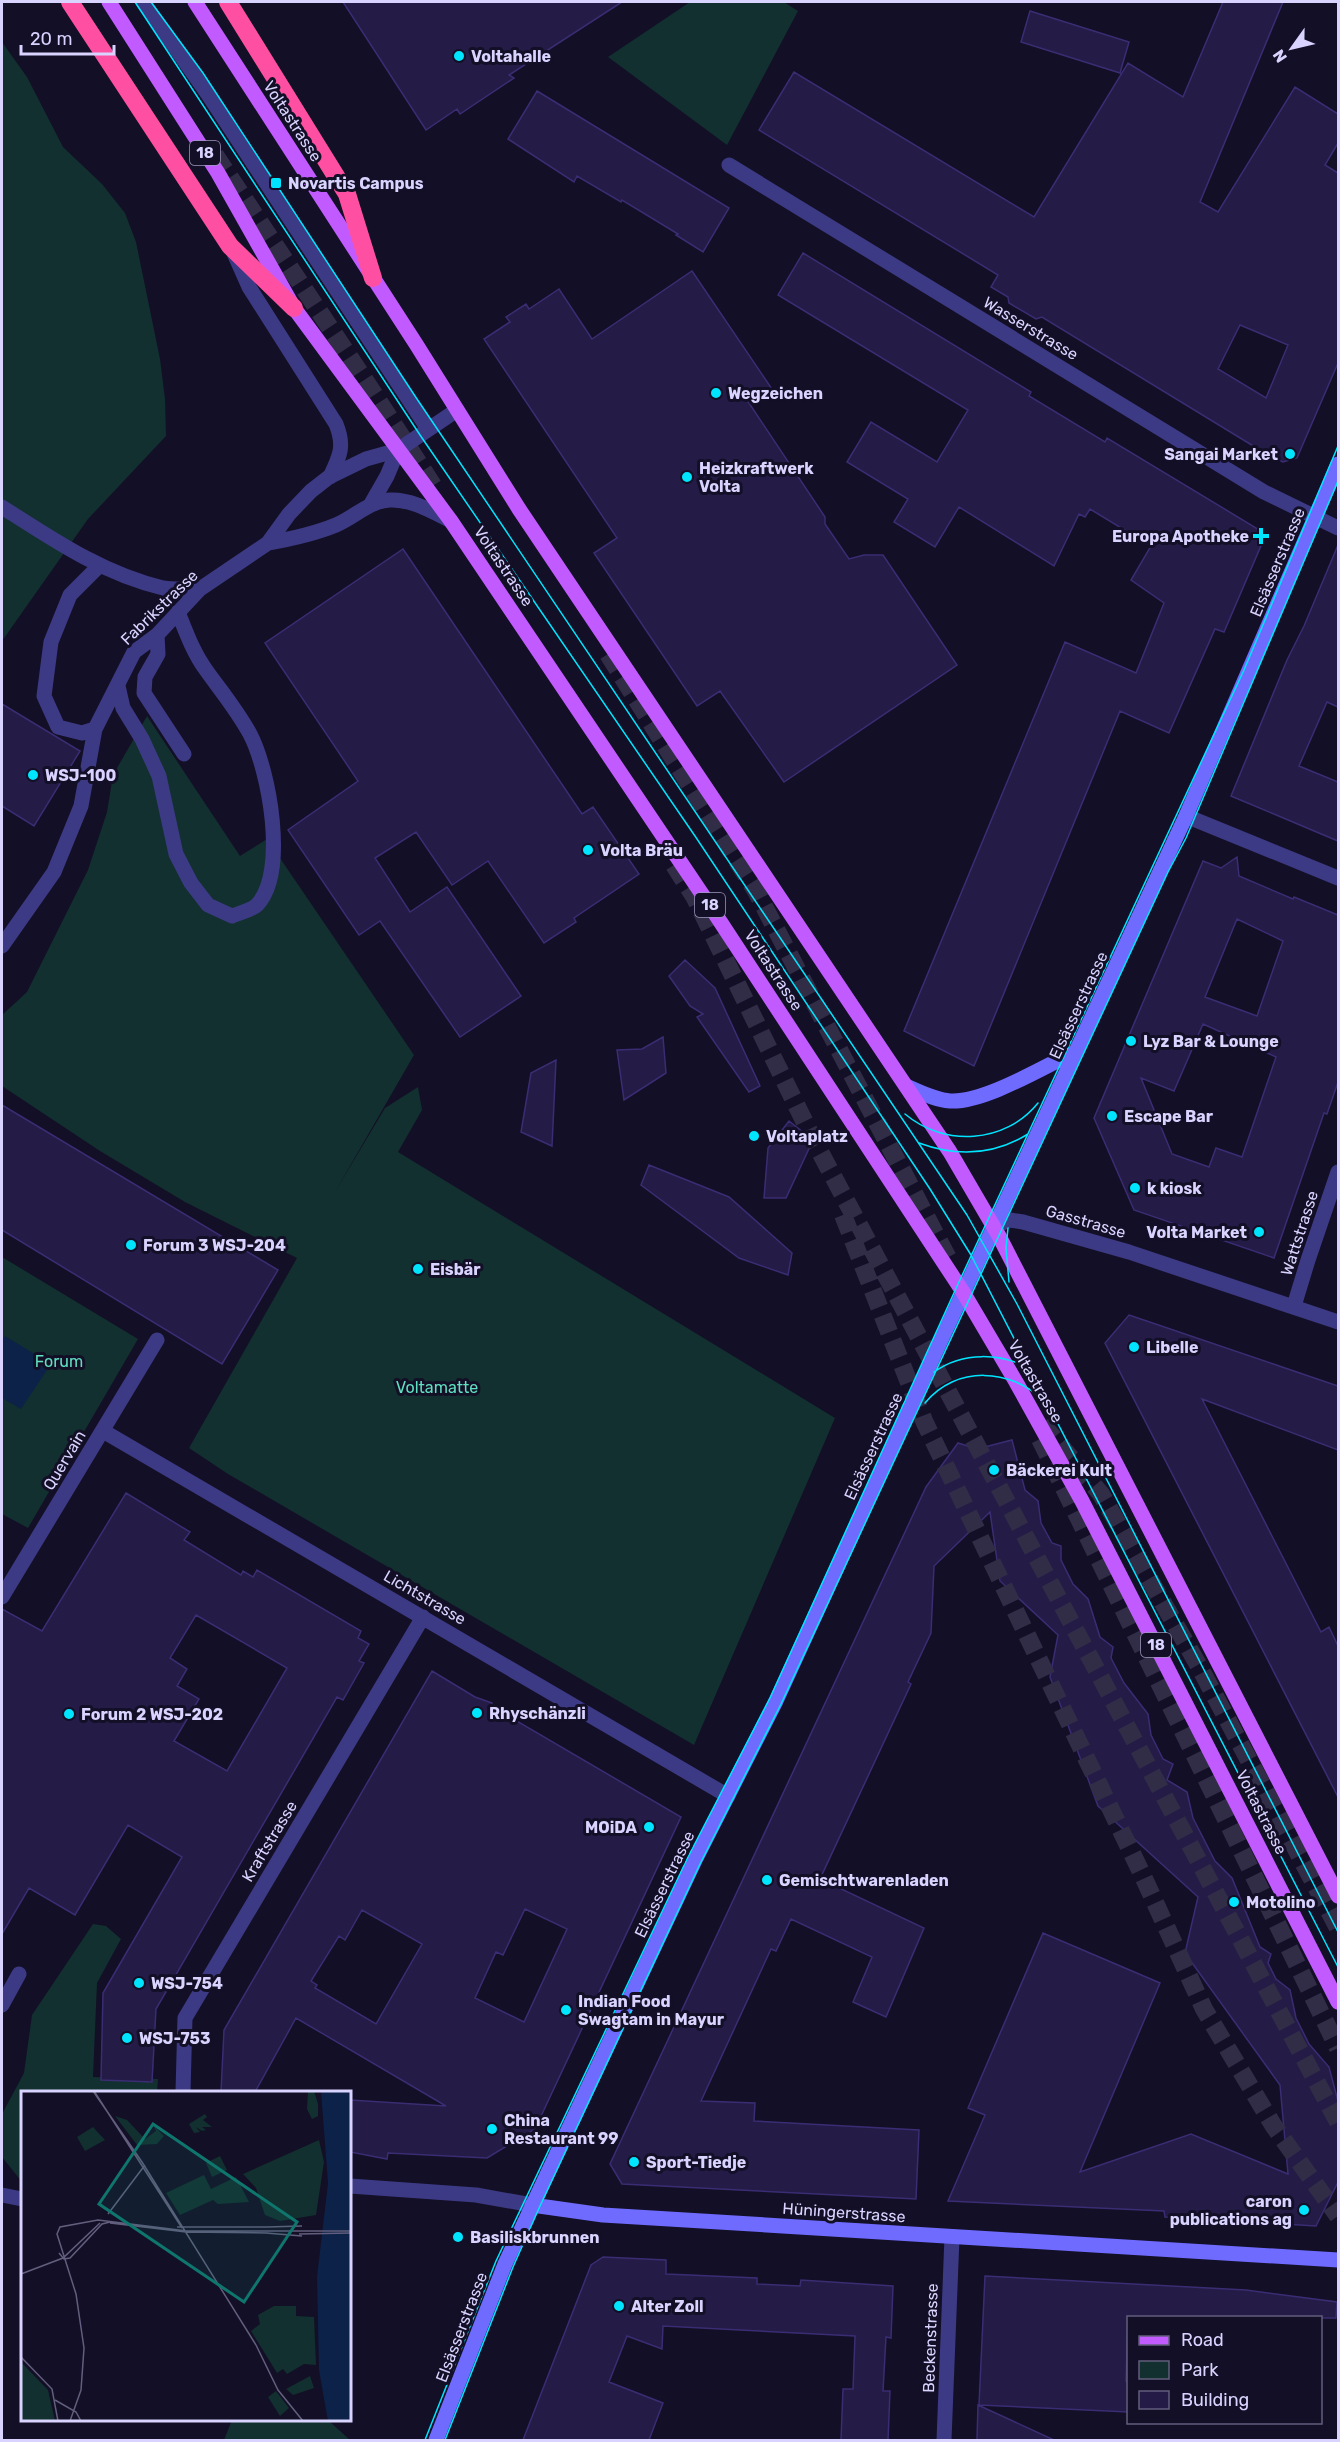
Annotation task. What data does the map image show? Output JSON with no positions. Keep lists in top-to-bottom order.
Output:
{
  "streets": {
    "main road": [
      "Voltastrasse",
      "18",
      "Elsässerstrasse",
      "Hüningerstrasse"
    ],
    "street": [
      "Wasserstrasse",
      "Fabrikstrasse",
      "Gasstrasse",
      "Wattstrasse",
      "Quervain",
      "Lichtstrasse",
      "Kraftstrasse",
      "Beckenstrasse"
    ]
  },
  "crossings": [
    ["Voltastrasse", "Elsässerstrasse"],
    ["Voltastrasse", "Fabrikstrasse"],
    ["Voltastrasse", "Gasstrasse"],
    ["Wasserstrasse", "Elsässerstrasse"],
    ["Elsässerstrasse", "Gasstrasse"],
    ["Elsässerstrasse", "Lichtstrasse"],
    ["Elsässerstrasse", "Hüningerstrasse"],
    ["Gasstrasse", "Wattstrasse"],
    ["Quervain", "Lichtstrasse"],
    ["Lichtstrasse", "Kraftstrasse"],
    ["Hüningerstrasse", "Beckenstrasse"]
  ],
  "parks": ["Forum", "Voltamatte"],
  "places": {
    "other": [
      "Voltahalle",
      "Wegzeichen",
      "Sangai Market",
      "Heizkraftwerk Volta",
      "WSJ-100",
      "Volta Bräu",
      "Lyz Bar & Lounge",
      "Escape Bar",
      "Voltaplatz",
      "k kiosk",
      "Volta Market",
      "Forum 3 WSJ-204",
      "Eisbär",
      "Libelle",
      "Bäckerei Kult",
      "Rhyschänzli",
      "Forum 2 WSJ-202",
      "MOiDA",
      "Gemischtwarenladen",
      "Motolino",
      "WSJ-754",
      "Indian Food Swagtam in Mayur",
      "WSJ-753",
      "China Restaurant 99",
      "Sport-Tiedje",
      "caron publications ag",
      "Basiliskbrunnen",
      "Alter Zoll"
    ],
    "transit": ["Novartis Campus"],
    "health": ["Europa Apotheke"]
  },
  "legend": ["Road", "Park", "Building"],
  "scale_bar": "20 m",
  "north": "bottom left"
}
